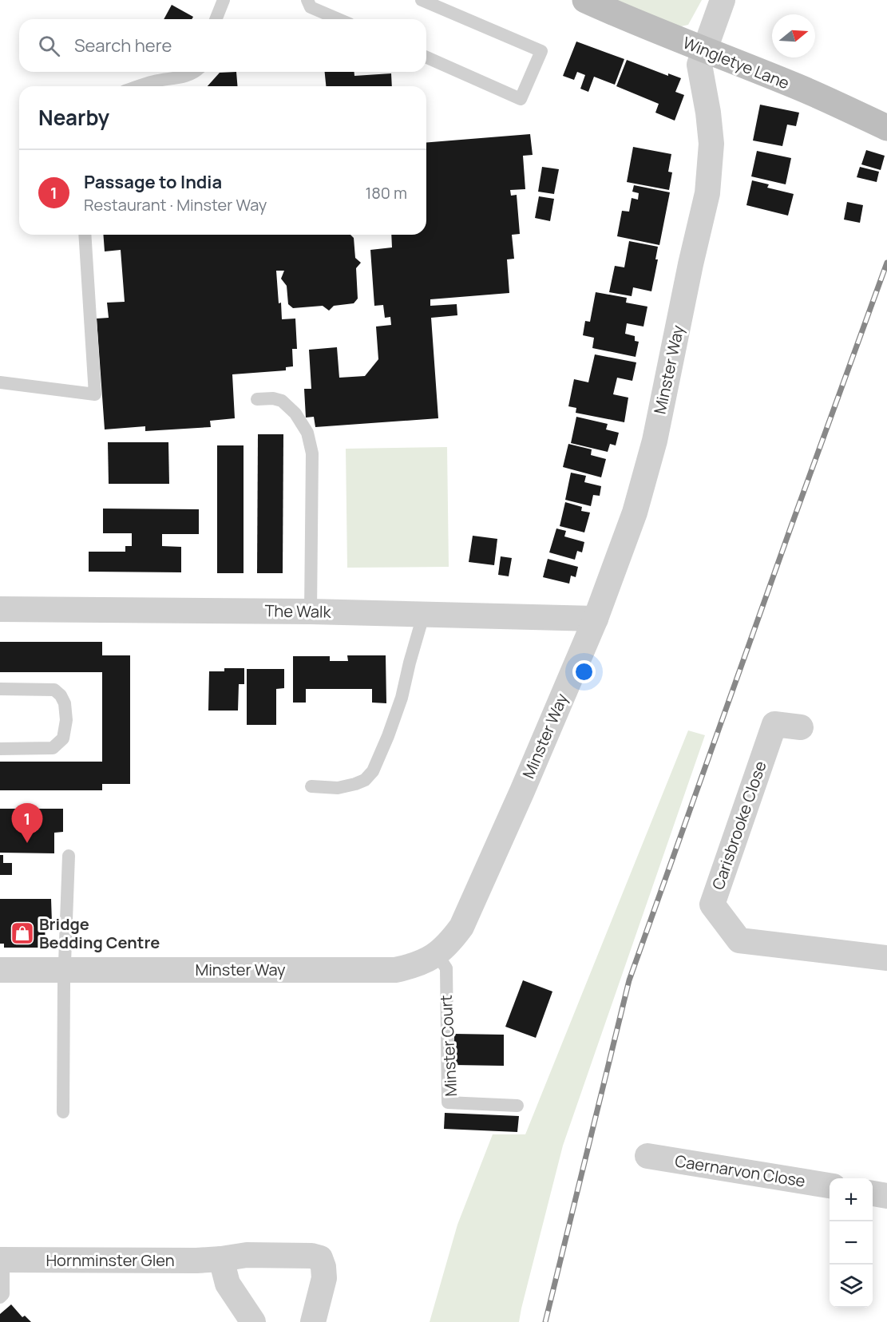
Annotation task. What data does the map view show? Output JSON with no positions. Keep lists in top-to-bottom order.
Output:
{
  "streets": {
    "street": [
      "Wingletye Lane",
      "Minster Way",
      "The Walk",
      "Carisbrooke Close",
      "Caernarvon Close",
      "Hornminster Glen"
    ],
    "lane": ["Minster Court"]
  },
  "crossings": [
    ["Wingletye Lane", "Minster Way"],
    ["Minster Way", "The Walk"],
    ["Minster Way", "Minster Court"]
  ],
  "places": {
    "shop": ["Bridge Bedding Centre"]
  },
  "north": "right",
  "page": {
    "search": "Search here",
    "heading": "Nearby",
    "list": [
      {
        "mark": "1",
        "name": "Passage to India",
        "note": "Restaurant · Minster Way",
        "value": "180 m"
      }
    ],
    "pins": "1",
    "map_buttons": ["+", "−"]
  }
}
